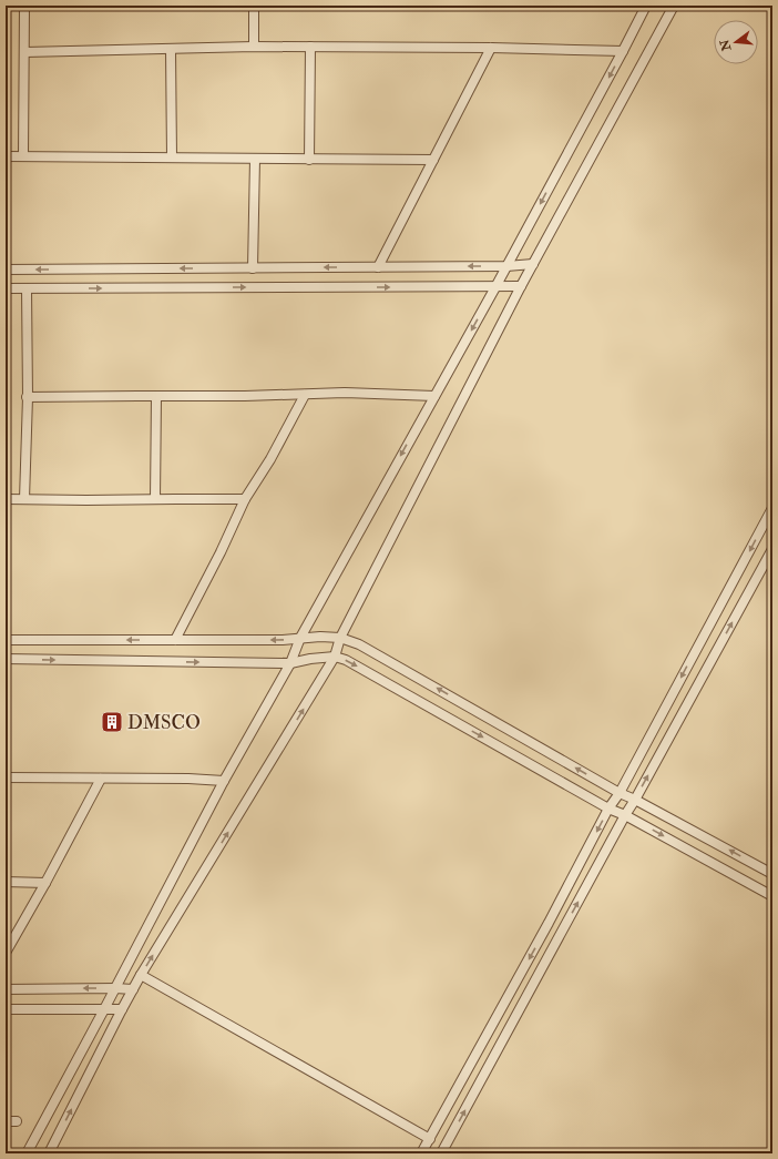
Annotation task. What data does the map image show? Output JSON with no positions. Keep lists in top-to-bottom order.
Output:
{
  "places": {
    "building": ["DMSCO"]
  },
  "north": "left"
}
